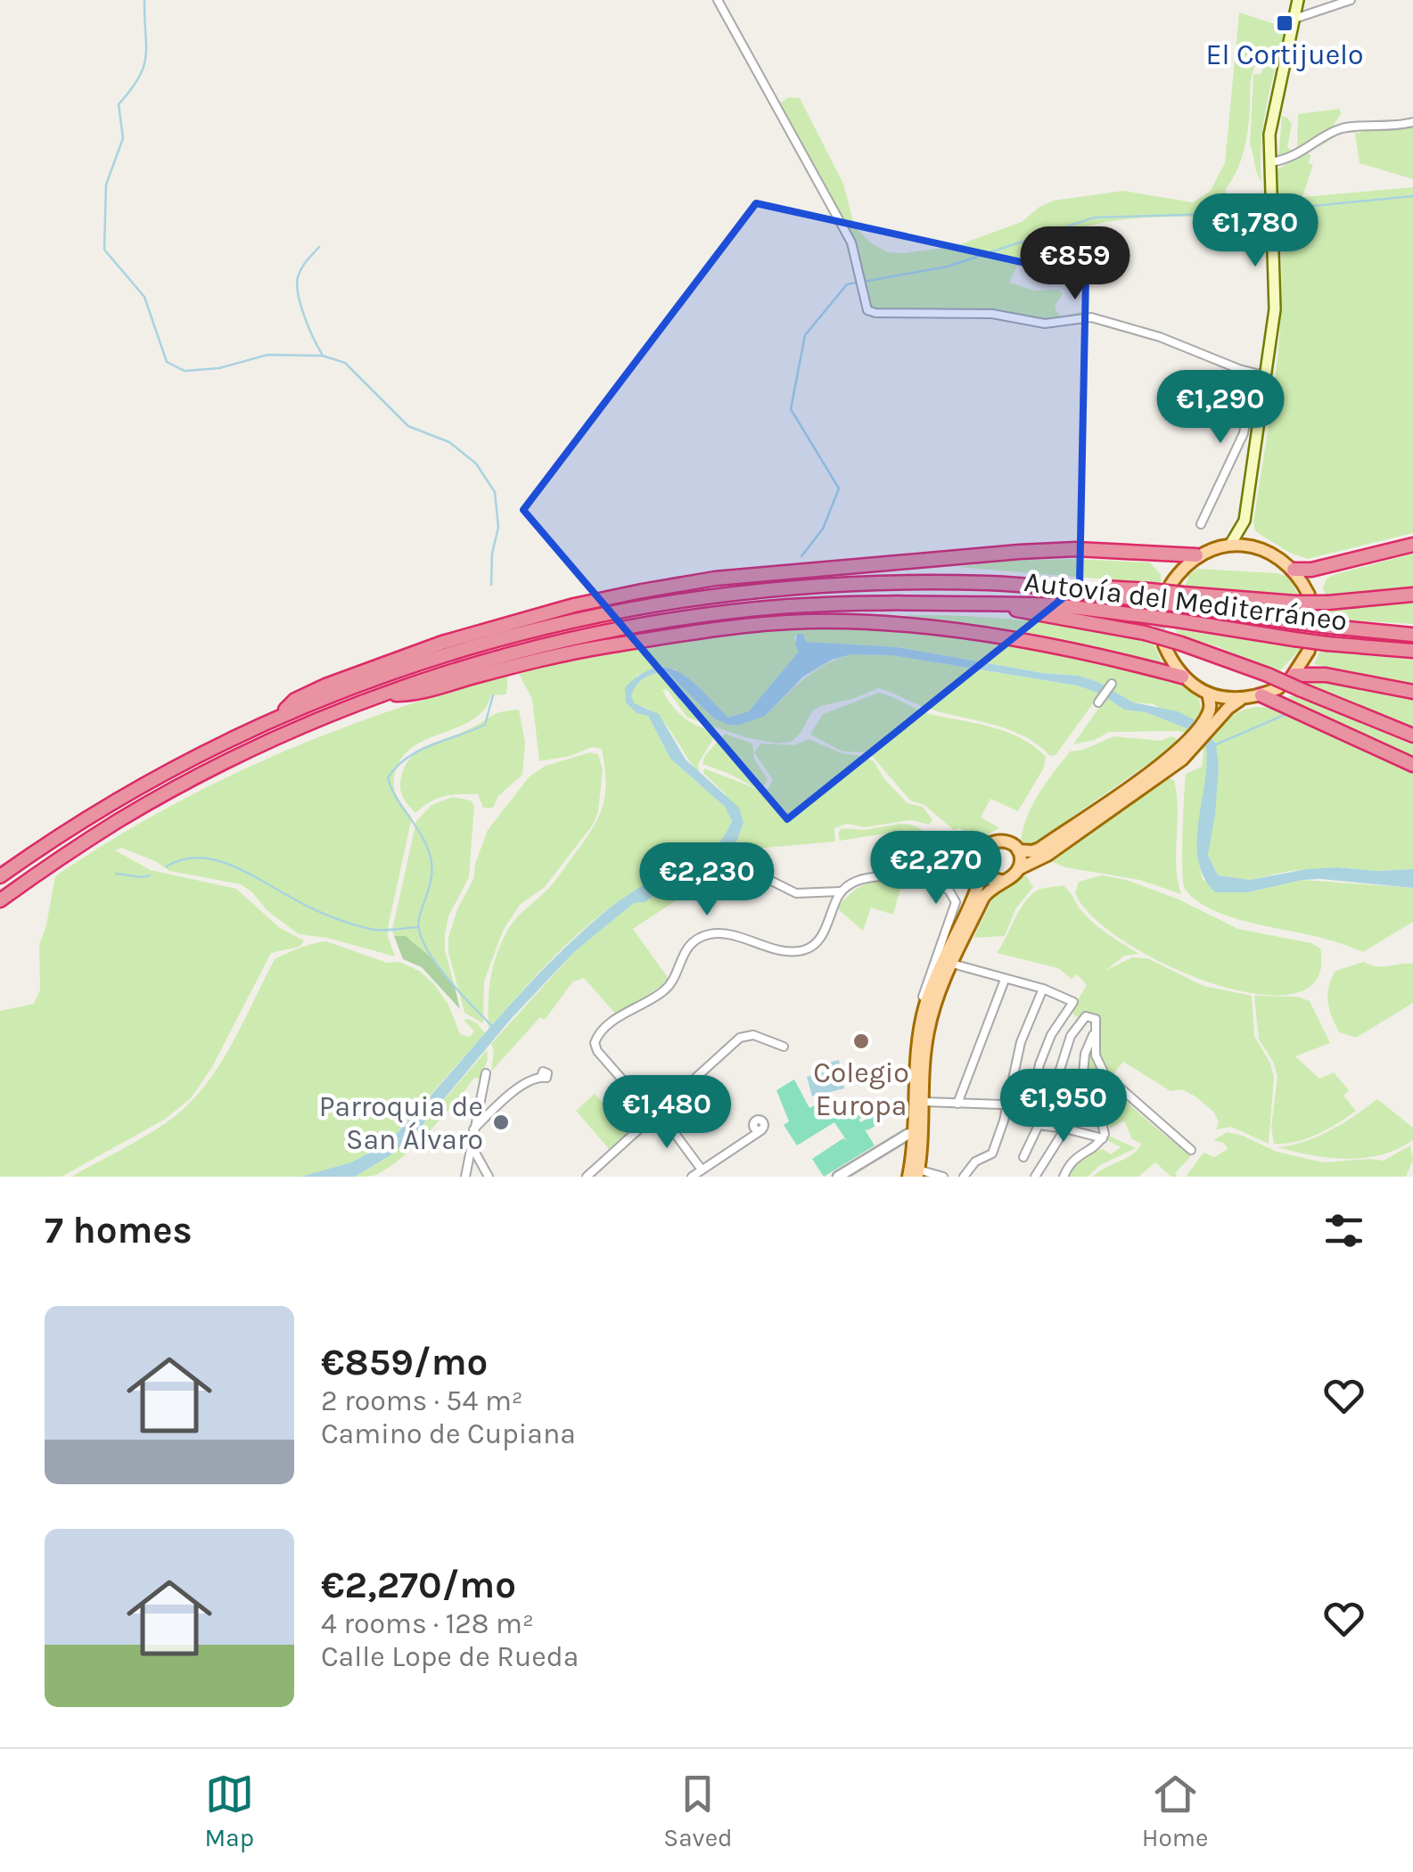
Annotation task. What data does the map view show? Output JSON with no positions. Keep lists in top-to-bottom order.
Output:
{
  "streets": {
    "highway": ["Autovía del Mediterráneo"]
  },
  "places": {
    "transit": ["El Cortijuelo"],
    "other": ["Colegio Europa", "Parroquia de San Álvaro"]
  },
  "page": {
    "price": [
      "€1,780",
      "€859",
      "€1,290",
      "€2,270",
      "€2,230",
      "€1,950",
      "€1,480"
    ],
    "heading": "7 homes",
    "list": [
      {
        "name": "€859/mo",
        "note": "2 rooms · 54 m² · Camino de Cupiana"
      },
      {
        "name": "€2,270/mo",
        "note": "4 rooms · 128 m² · Calle Lope de Rueda"
      }
    ],
    "tabs": ["Map", "Saved", "Home"]
  }
}
